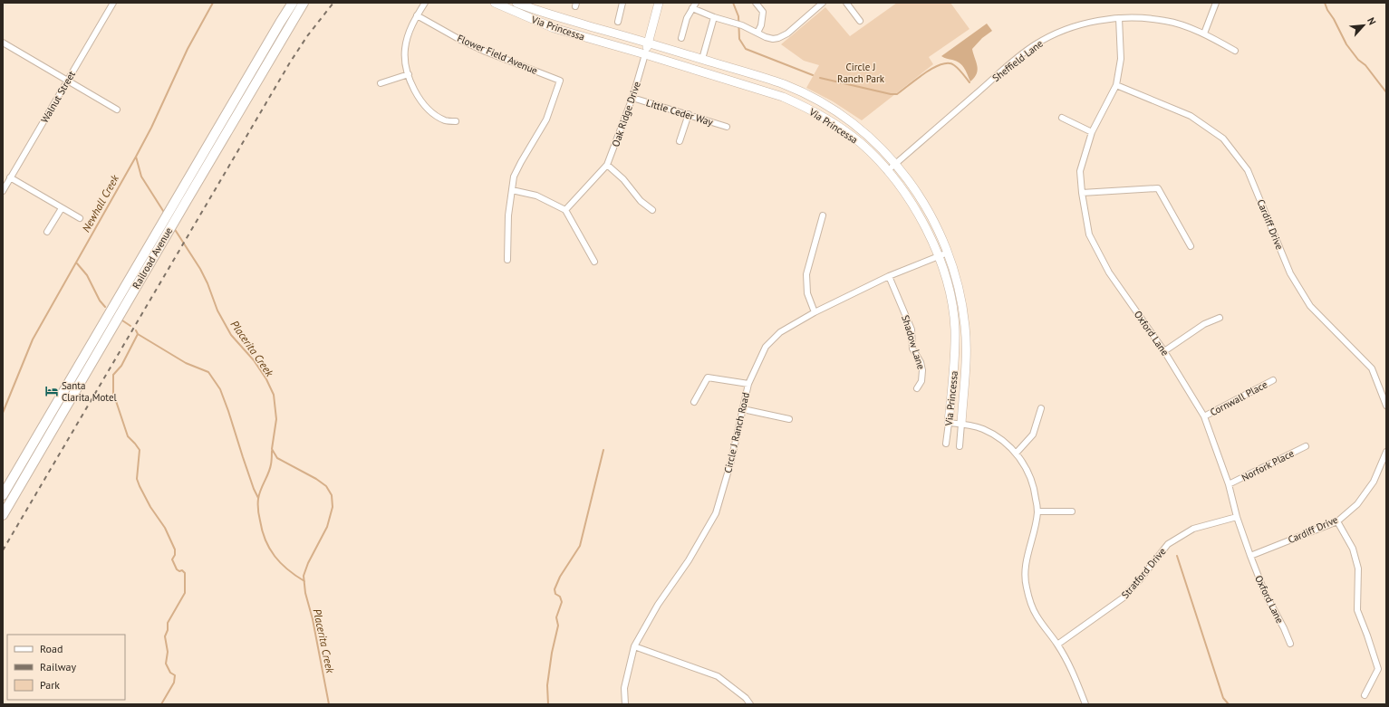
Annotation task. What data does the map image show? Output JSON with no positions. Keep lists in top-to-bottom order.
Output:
{
  "streets": {
    "main road": ["Railroad Avenue"],
    "street": [
      "Via Princessa",
      "Flower Field Avenue",
      "Sheffield Lane",
      "Walnut Street",
      "Little Ceder Way",
      "Oak Ridge Drive",
      "Cardiff Drive",
      "Oxford Lane",
      "Shadow Lane",
      "Cornwall Place",
      "Circle J Ranch Road",
      "Norfork Place",
      "Stratford Drive"
    ]
  },
  "crossings": [
    ["Via Princessa", "Sheffield Lane"],
    ["Via Princessa", "Oak Ridge Drive"],
    ["Via Princessa", "Circle J Ranch Road"],
    ["Sheffield Lane", "Oxford Lane"],
    ["Little Ceder Way", "Oak Ridge Drive"],
    ["Cardiff Drive", "Oxford Lane"],
    ["Oxford Lane", "Cornwall Place"],
    ["Oxford Lane", "Norfork Place"],
    ["Oxford Lane", "Stratford Drive"],
    ["Shadow Lane", "Circle J Ranch Road"]
  ],
  "water": ["Newhall Creek", "Placerita Creek"],
  "parks": ["Circle J Ranch Park"],
  "places": {
    "hotel": ["Santa Clarita Motel"]
  },
  "legend": ["Road", "Railway", "Park"],
  "north": "top right"
}
